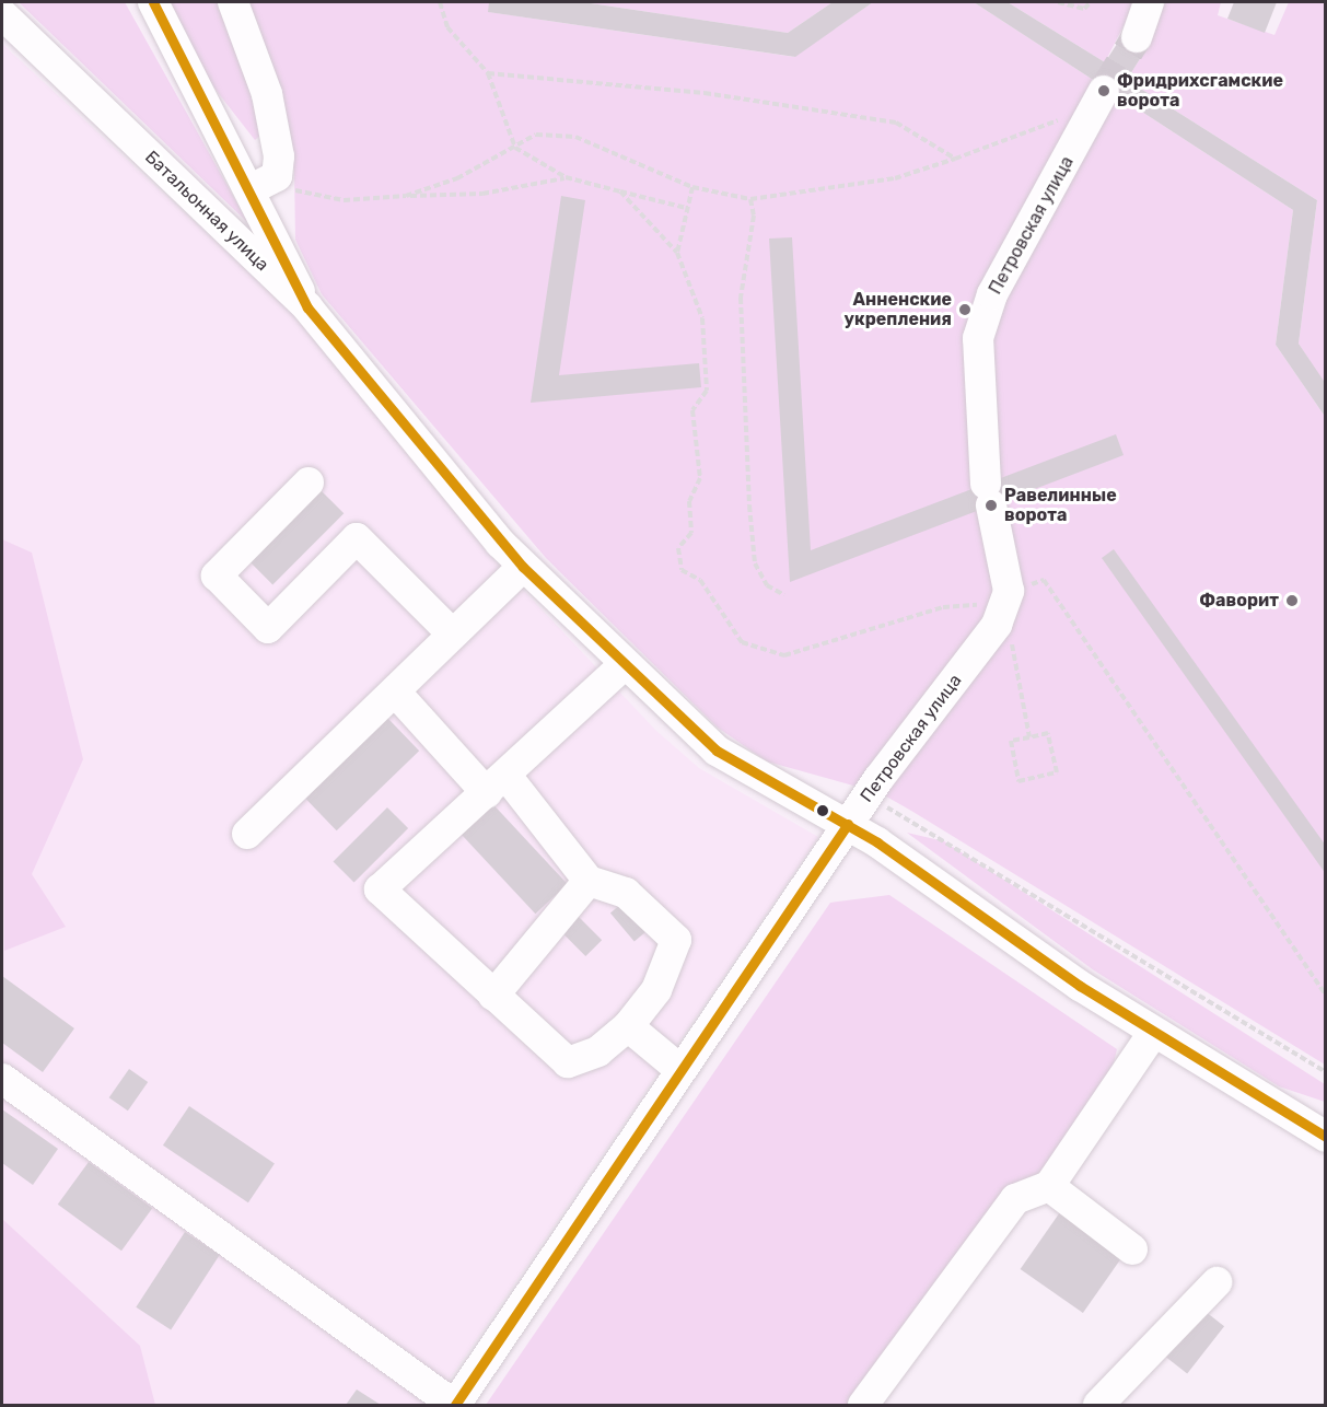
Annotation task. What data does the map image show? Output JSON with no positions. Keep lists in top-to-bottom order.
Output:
{
  "streets": {
    "street": ["Батальонная улица", "Петровская улица"]
  },
  "crossings": [
    ["Батальонная улица", "Петровская улица"]
  ],
  "places": [
    "Фридрихсгамские ворота",
    "Анненские укрепления",
    "Равелинные ворота",
    "Фаворит"
  ]
}
